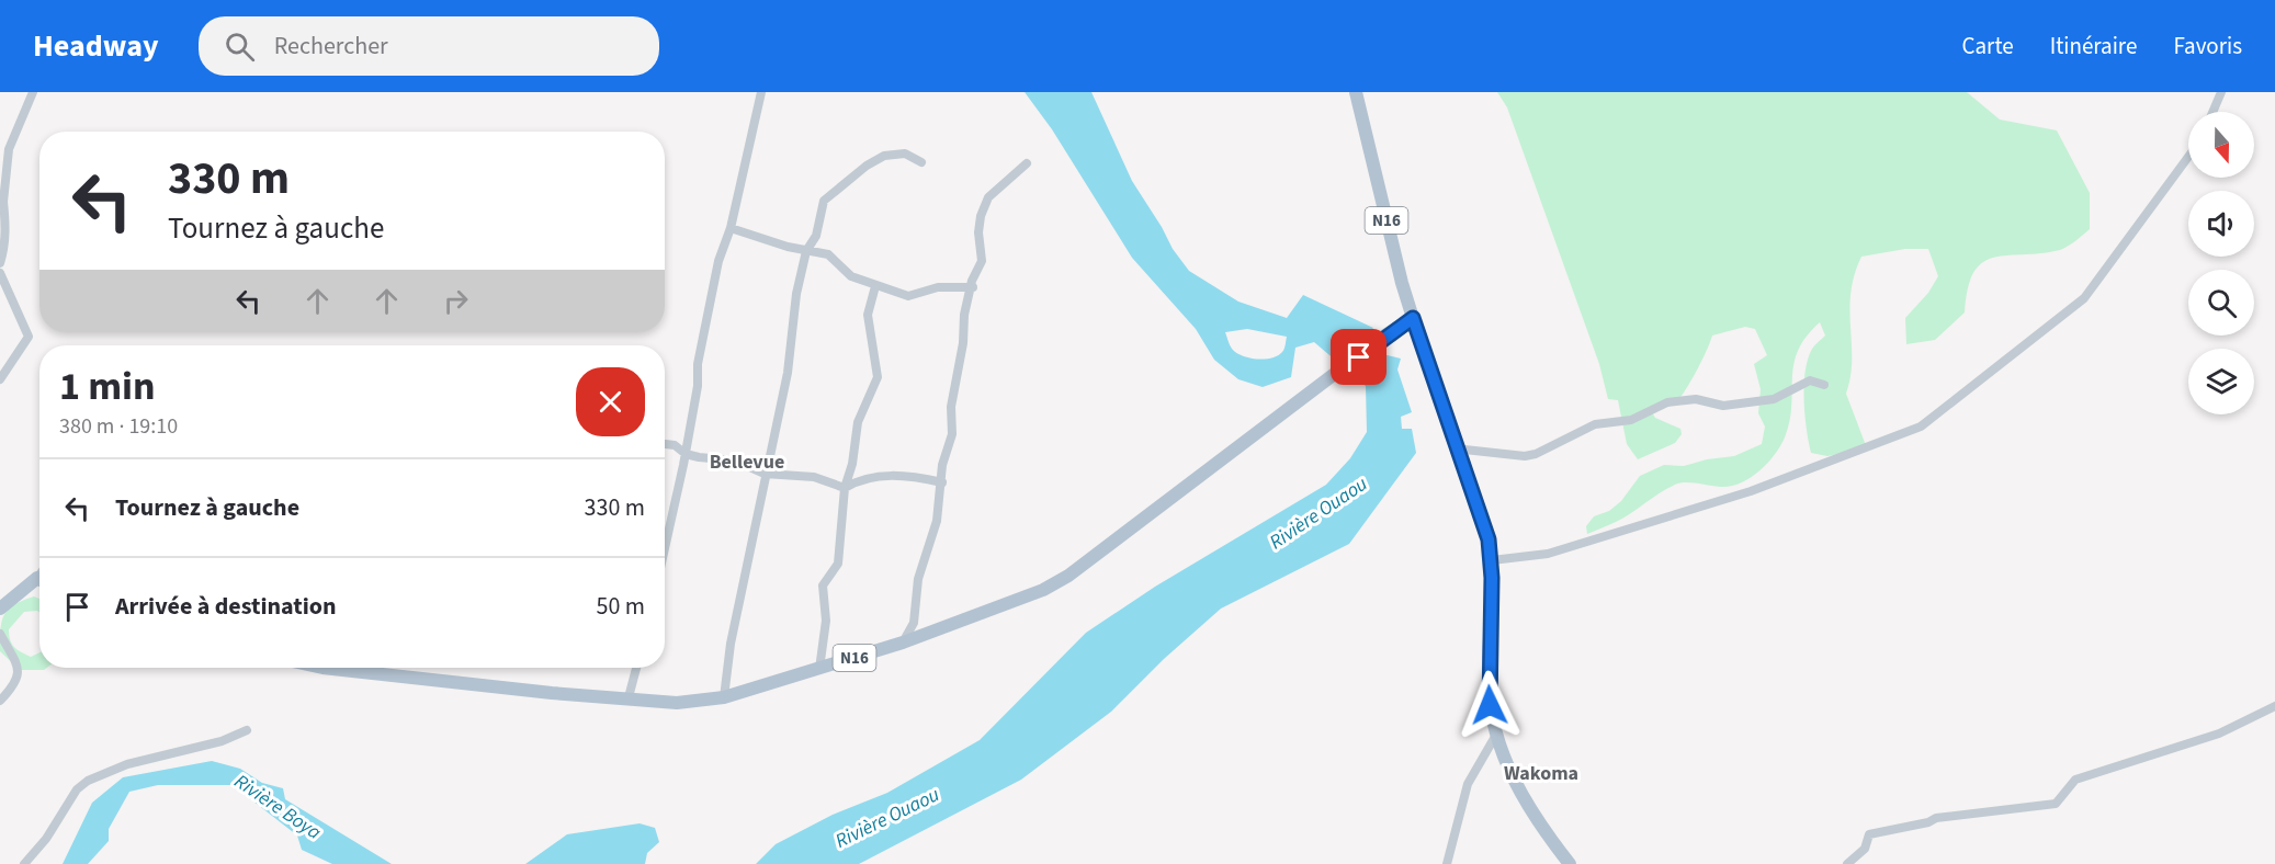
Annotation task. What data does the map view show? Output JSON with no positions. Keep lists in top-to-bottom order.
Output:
{
  "streets": {
    "main road": ["N16"]
  },
  "districts": ["Bellevue", "Wakoma"],
  "water": ["Rivière Ouaou", "Rivière Boya"],
  "north": "bottom",
  "page": {
    "header": "Headway",
    "search": "Rechercher",
    "nav": ["Carte", "Itinéraire", "Favoris"],
    "turn": ["330 m", "Tournez à gauche"],
    "heading": ["1 min", "380 m · 19:10"],
    "list": [
      {
        "name": "Tournez à gauche",
        "value": "330 m"
      },
      {
        "name": "Arrivée à destination",
        "value": "50 m"
      }
    ]
  }
}
